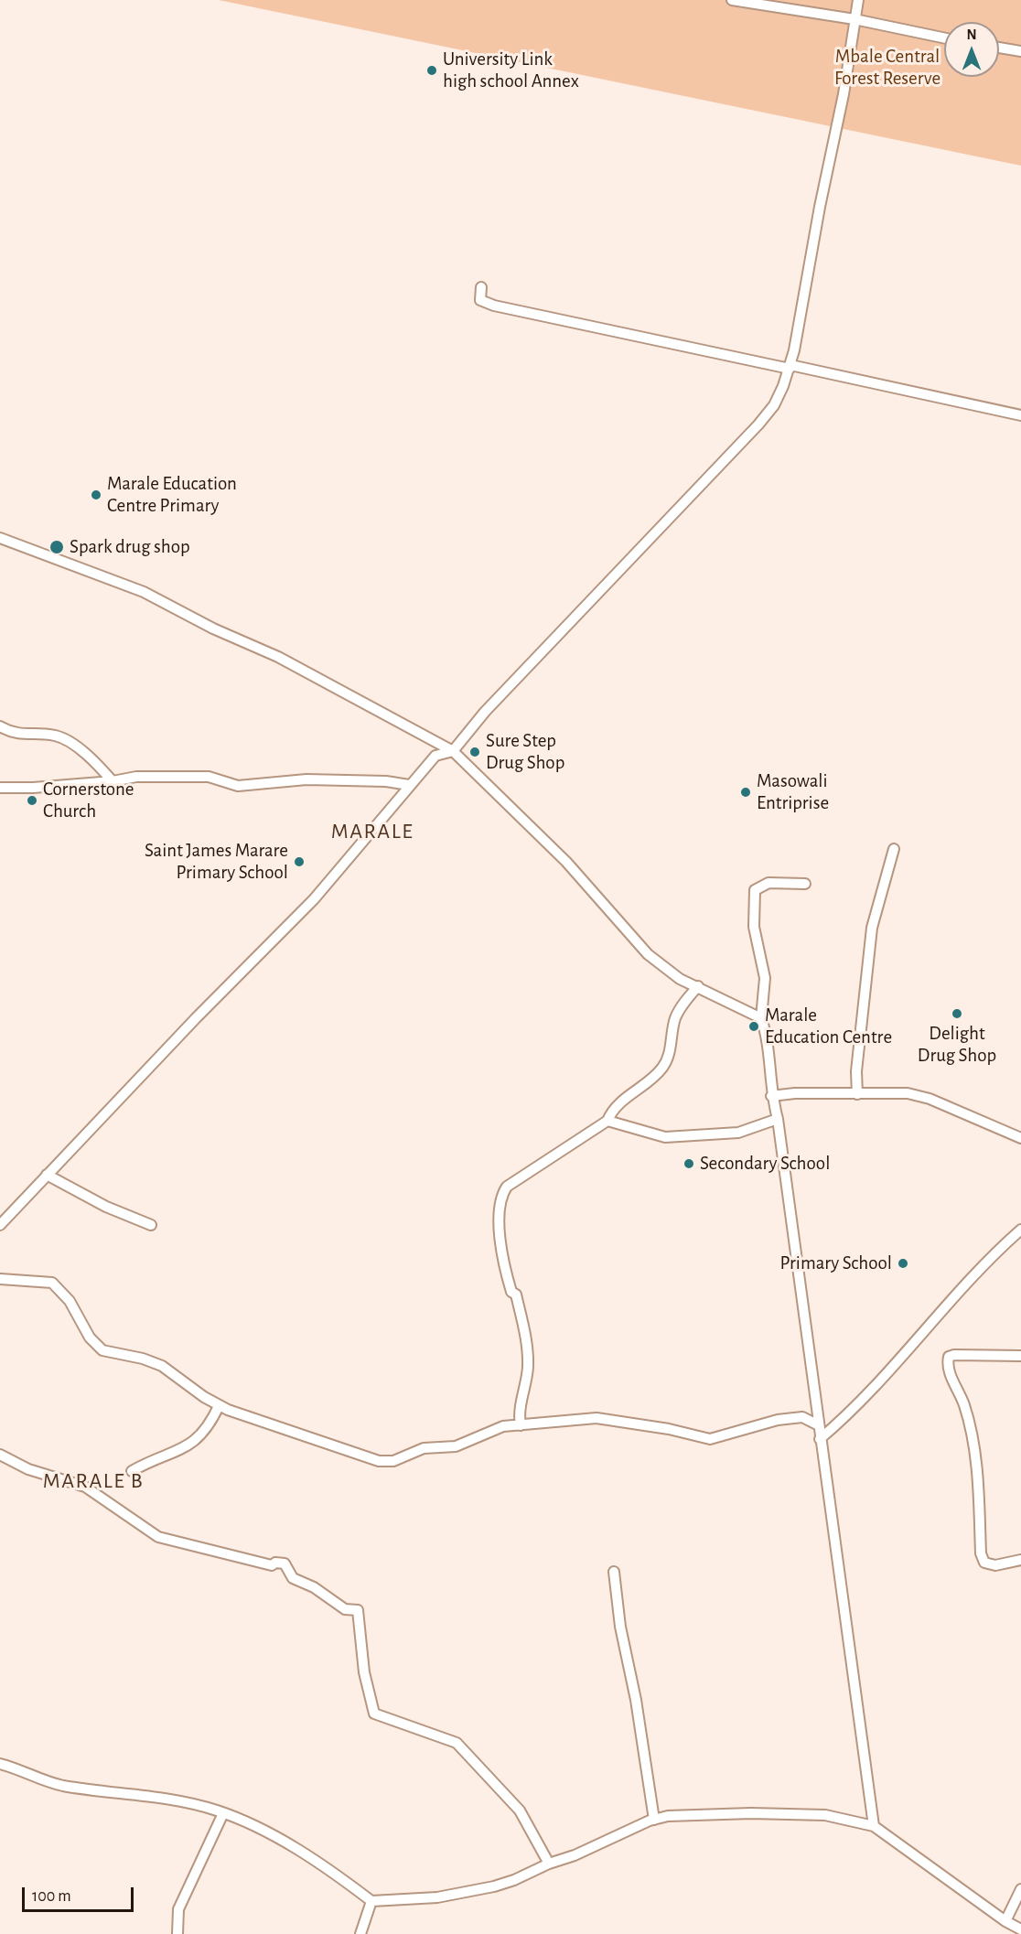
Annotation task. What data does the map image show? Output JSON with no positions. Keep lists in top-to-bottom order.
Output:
{
  "districts": ["MARALE", "MARALE B"],
  "parks": ["Mbale Central Forest Reserve"],
  "places": [
    "University Link high school Annex",
    "Marale Education Centre Primary",
    "Spark drug shop",
    "Sure Step Drug Shop",
    "Masowali Entriprise",
    "Cornerstone Church",
    "Saint James Marare Primary School",
    "Delight Drug Shop",
    "Marale Education Centre",
    "Secondary School",
    "Primary School"
  ],
  "scale_bar": "100 m",
  "north": "top"
}
